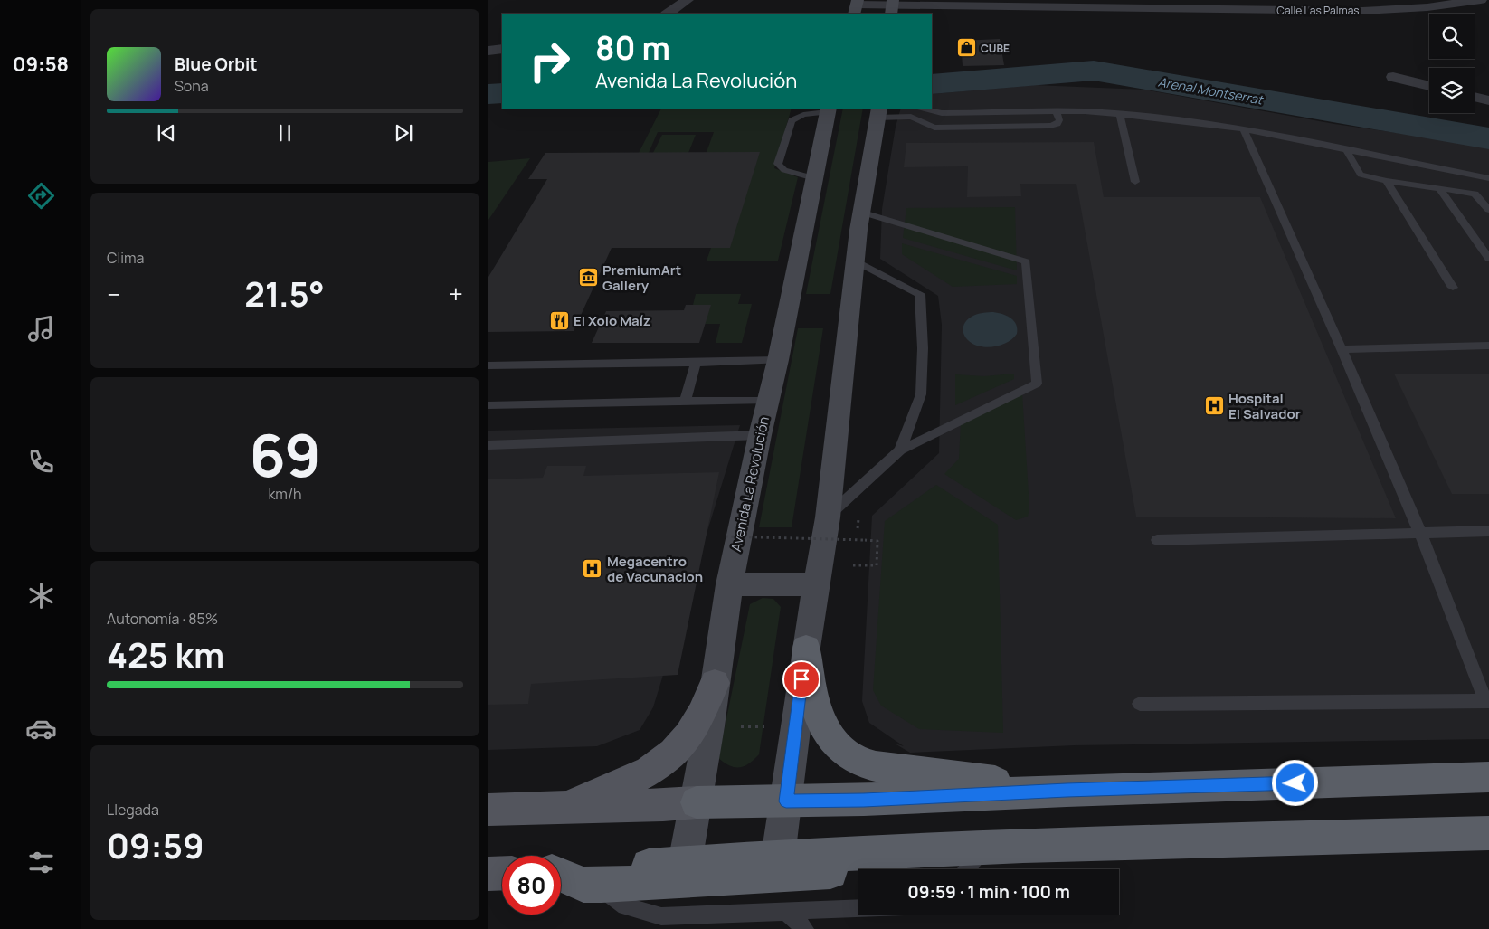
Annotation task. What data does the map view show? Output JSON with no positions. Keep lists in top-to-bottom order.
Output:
{
  "streets": {
    "main road": ["Avenida La Revolución"],
    "street": ["Calle Las Palmas"]
  },
  "water": ["Arenal Montserrat"],
  "places": {
    "shop": ["CUBE"],
    "museum": ["PremiumArt Gallery"],
    "restaurant": ["El Xolo Maíz"],
    "hospital": ["Hospital El Salvador", "Megacentro de Vacunacion"]
  },
  "page": {
    "tabs": "09:58",
    "turn": ["80 m", "Avenida La Revolución"],
    "song": ["Blue Orbit", "Sona"],
    "tile": [
      "Clima",
      ["69", "km/h"],
      ["Autonomía · 85%", "425 km"],
      ["Llegada", "09:59"]
    ],
    "heat": ["−", "21.5°", "+"],
    "limit": "80",
    "trip": "09:59 · 1 min · 100 m"
  }
}
